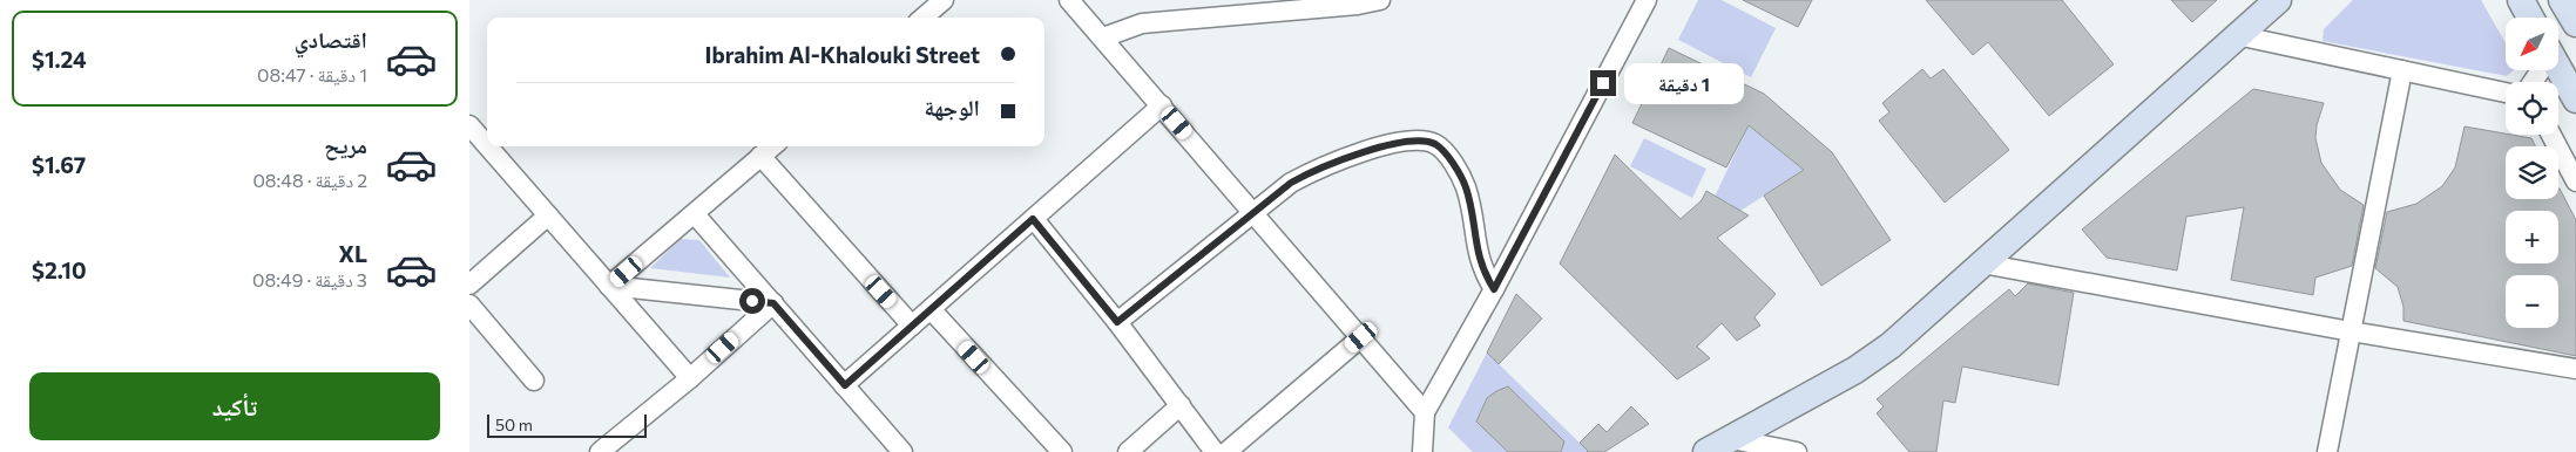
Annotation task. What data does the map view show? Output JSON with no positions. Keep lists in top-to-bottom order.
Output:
{
  "scale_bar": "50 m",
  "north": "bottom left",
  "page": {
    "list": [
      {
        "name": "اقتصادي",
        "note": "1 دقيقة · 08:47",
        "value": "$1.24"
      },
      {
        "name": "مريح",
        "note": "2 دقيقة · 08:48",
        "value": "$1.67"
      },
      {
        "name": "XL",
        "note": "3 دقيقة · 08:49",
        "value": "$2.10"
      }
    ],
    "map_buttons": ["+", "−"],
    "banner": ["Ibrahim Al-Khalouki Street", "الوجهة"],
    "bubble": "1 دقيقة",
    "buttons": "تأكيد",
    "scale": "50 m"
  }
}
